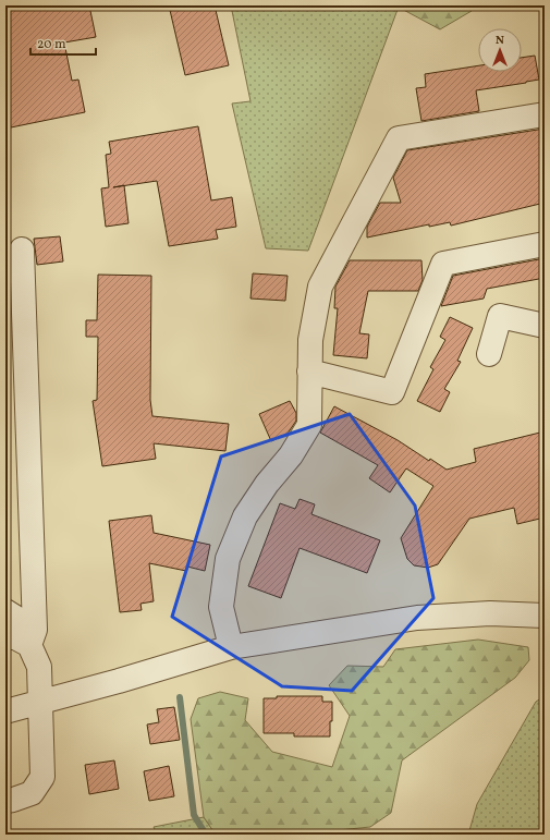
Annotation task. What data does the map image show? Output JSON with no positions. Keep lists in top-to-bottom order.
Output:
{
  "scale_bar": "20 m",
  "north": "top"
}
